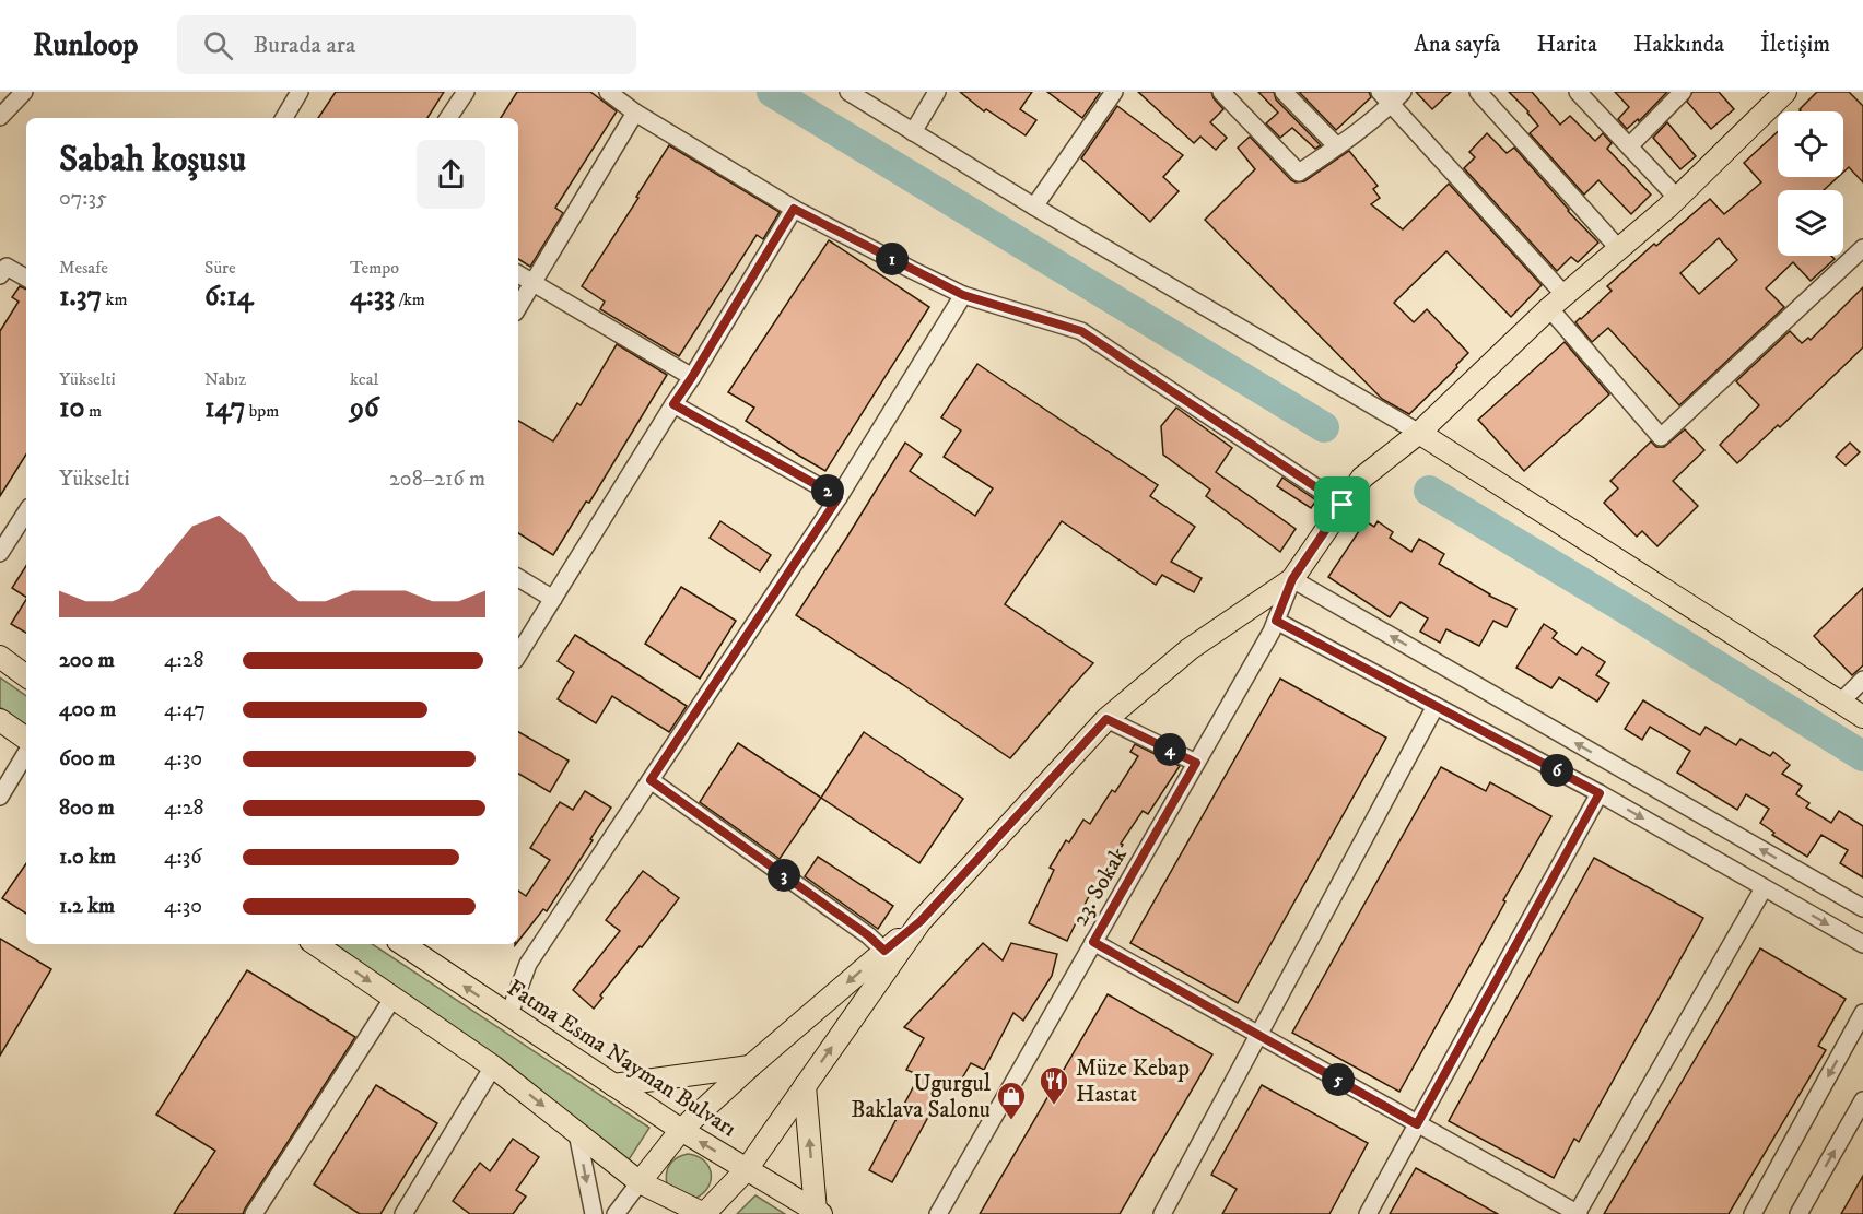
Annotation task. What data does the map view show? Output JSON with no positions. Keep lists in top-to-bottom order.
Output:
{
  "streets": {
    "main road": ["Fatma Esma Nayman Bulvarı"],
    "street": ["23. Sokak"]
  },
  "places": {
    "restaurant": ["Müze Kebap Hastat"],
    "shop": ["Ugurgul Baklava Salonu"]
  },
  "page": {
    "header": "Runloop",
    "search": "Burada ara",
    "nav": [
      "Ana sayfa",
      "Harita",
      "Hakkında",
      "İletişim"
    ],
    "heading": ["Sabah koşusu", "07:35"],
    "stats": [
      ["Mesafe", "1.37 km"],
      ["Süre", "6:14"],
      ["Tempo", "4:33 /km"],
      ["Yükselti", "10 m"],
      ["Nabız", "147 bpm"],
      ["kcal", "96"]
    ],
    "pins": [
      "1",
      "2",
      "4",
      "6",
      "3",
      "5"
    ],
    "chart": ["Yükselti", "208–216 m"],
    "list": [
      {
        "name": "200 m",
        "note": "4:28"
      },
      {
        "name": "400 m",
        "note": "4:47"
      },
      {
        "name": "600 m",
        "note": "4:30"
      },
      {
        "name": "800 m",
        "note": "4:28"
      },
      {
        "name": "1.0 km",
        "note": "4:36"
      },
      {
        "name": "1.2 km",
        "note": "4:30"
      }
    ]
  }
}
